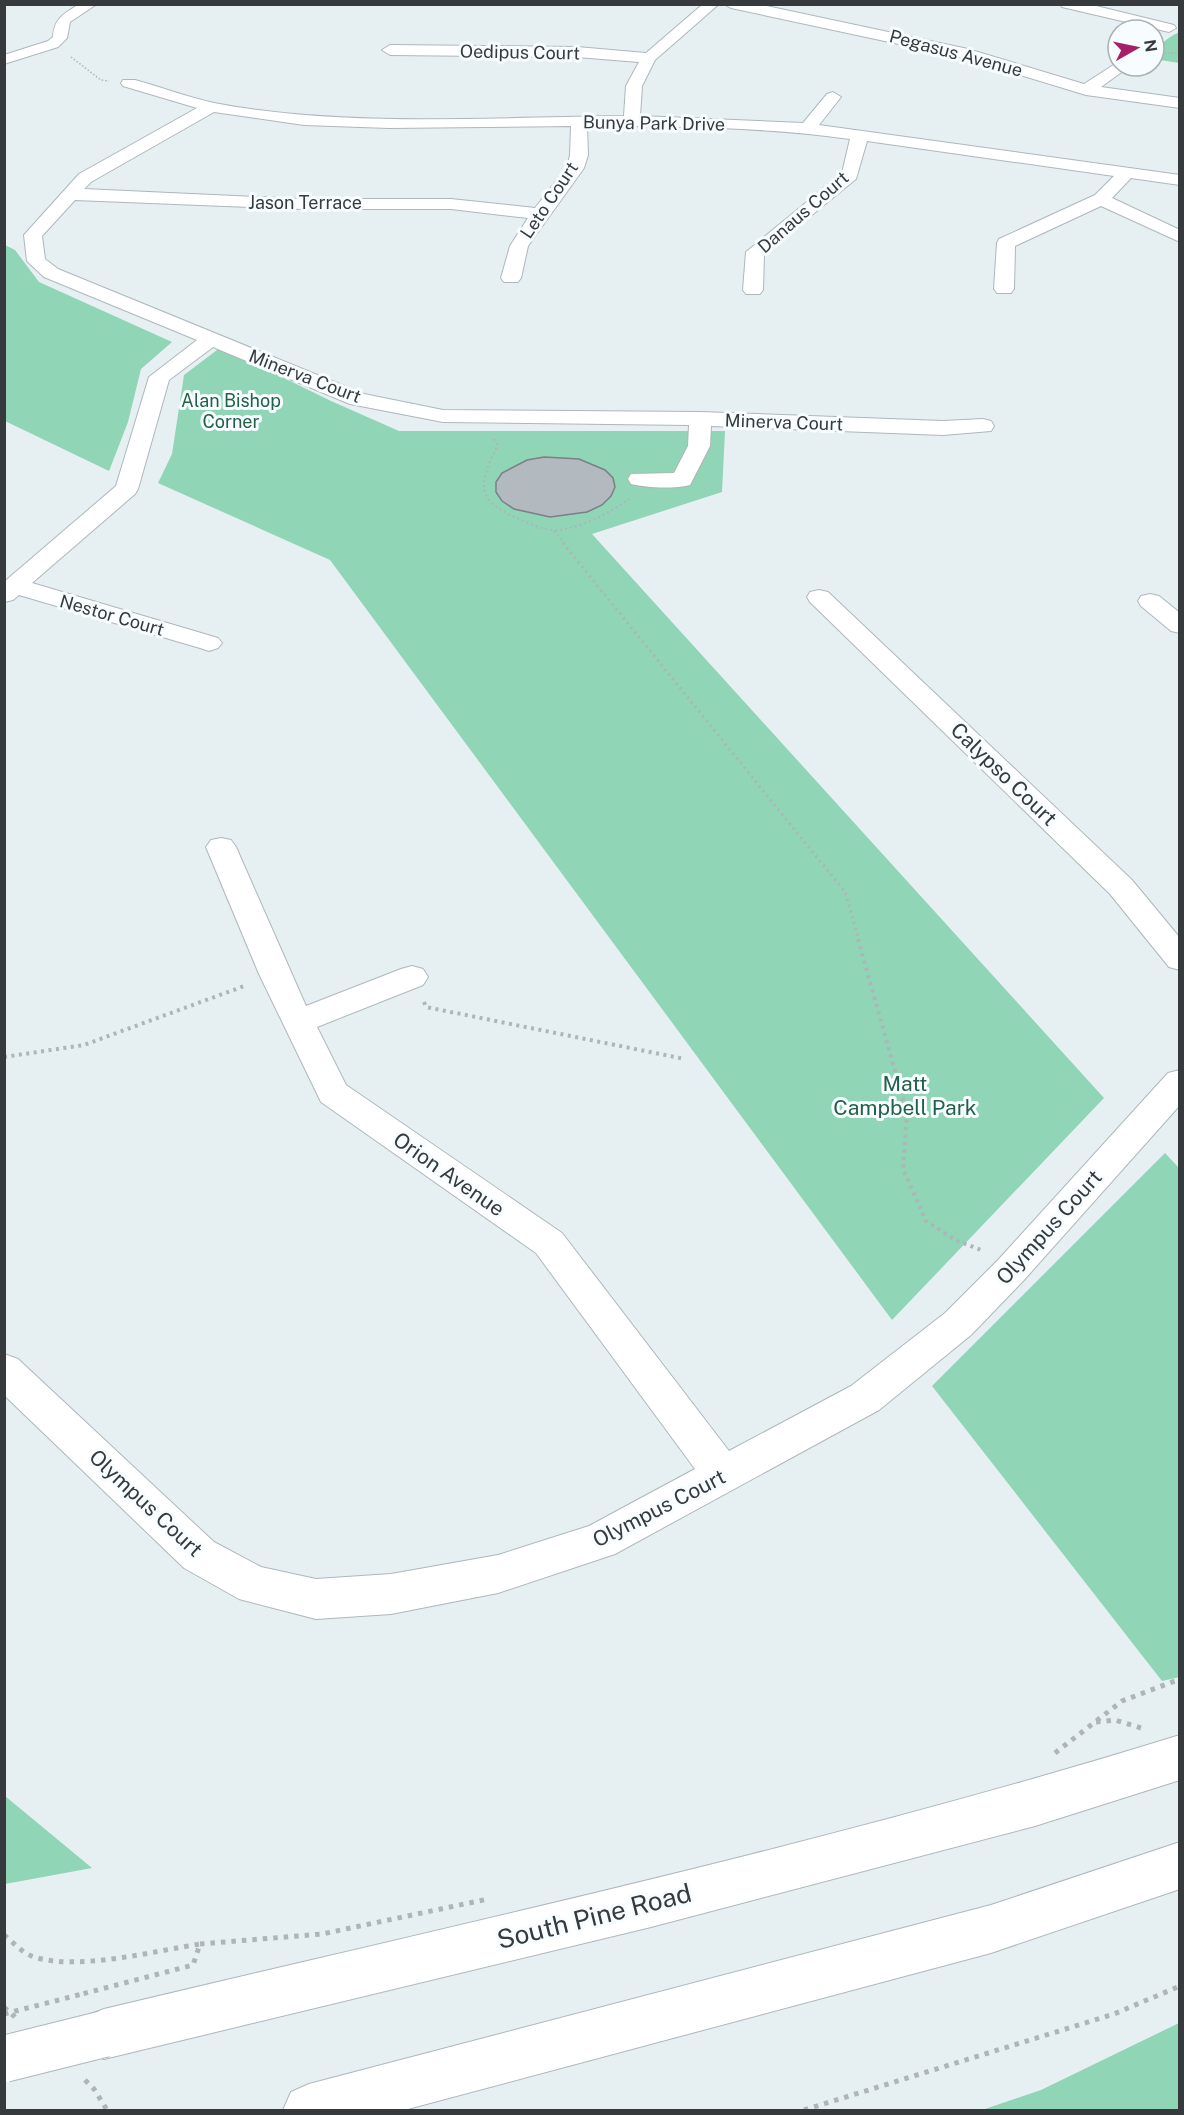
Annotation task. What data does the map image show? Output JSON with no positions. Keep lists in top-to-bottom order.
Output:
{
  "streets": {
    "main road": [
      "Oedipus Court",
      "Pegasus Avenue",
      "Bunya Park Drive",
      "Leto Court",
      "Jason Terrace",
      "Danaus Court",
      "Minerva Court",
      "Nestor Court",
      "Calypso Court",
      "Orion Avenue",
      "Olympus Court",
      "South Pine Road"
    ]
  },
  "crossings": [
    ["Bunya Park Drive", "Leto Court"],
    ["Bunya Park Drive", "Danaus Court"],
    ["Bunya Park Drive", "Minerva Court"],
    ["Leto Court", "Jason Terrace"],
    ["Jason Terrace", "Minerva Court"],
    ["Orion Avenue", "Olympus Court"]
  ],
  "parks": ["Alan Bishop Corner", "Matt Campbell Park"],
  "north": "right"
}
